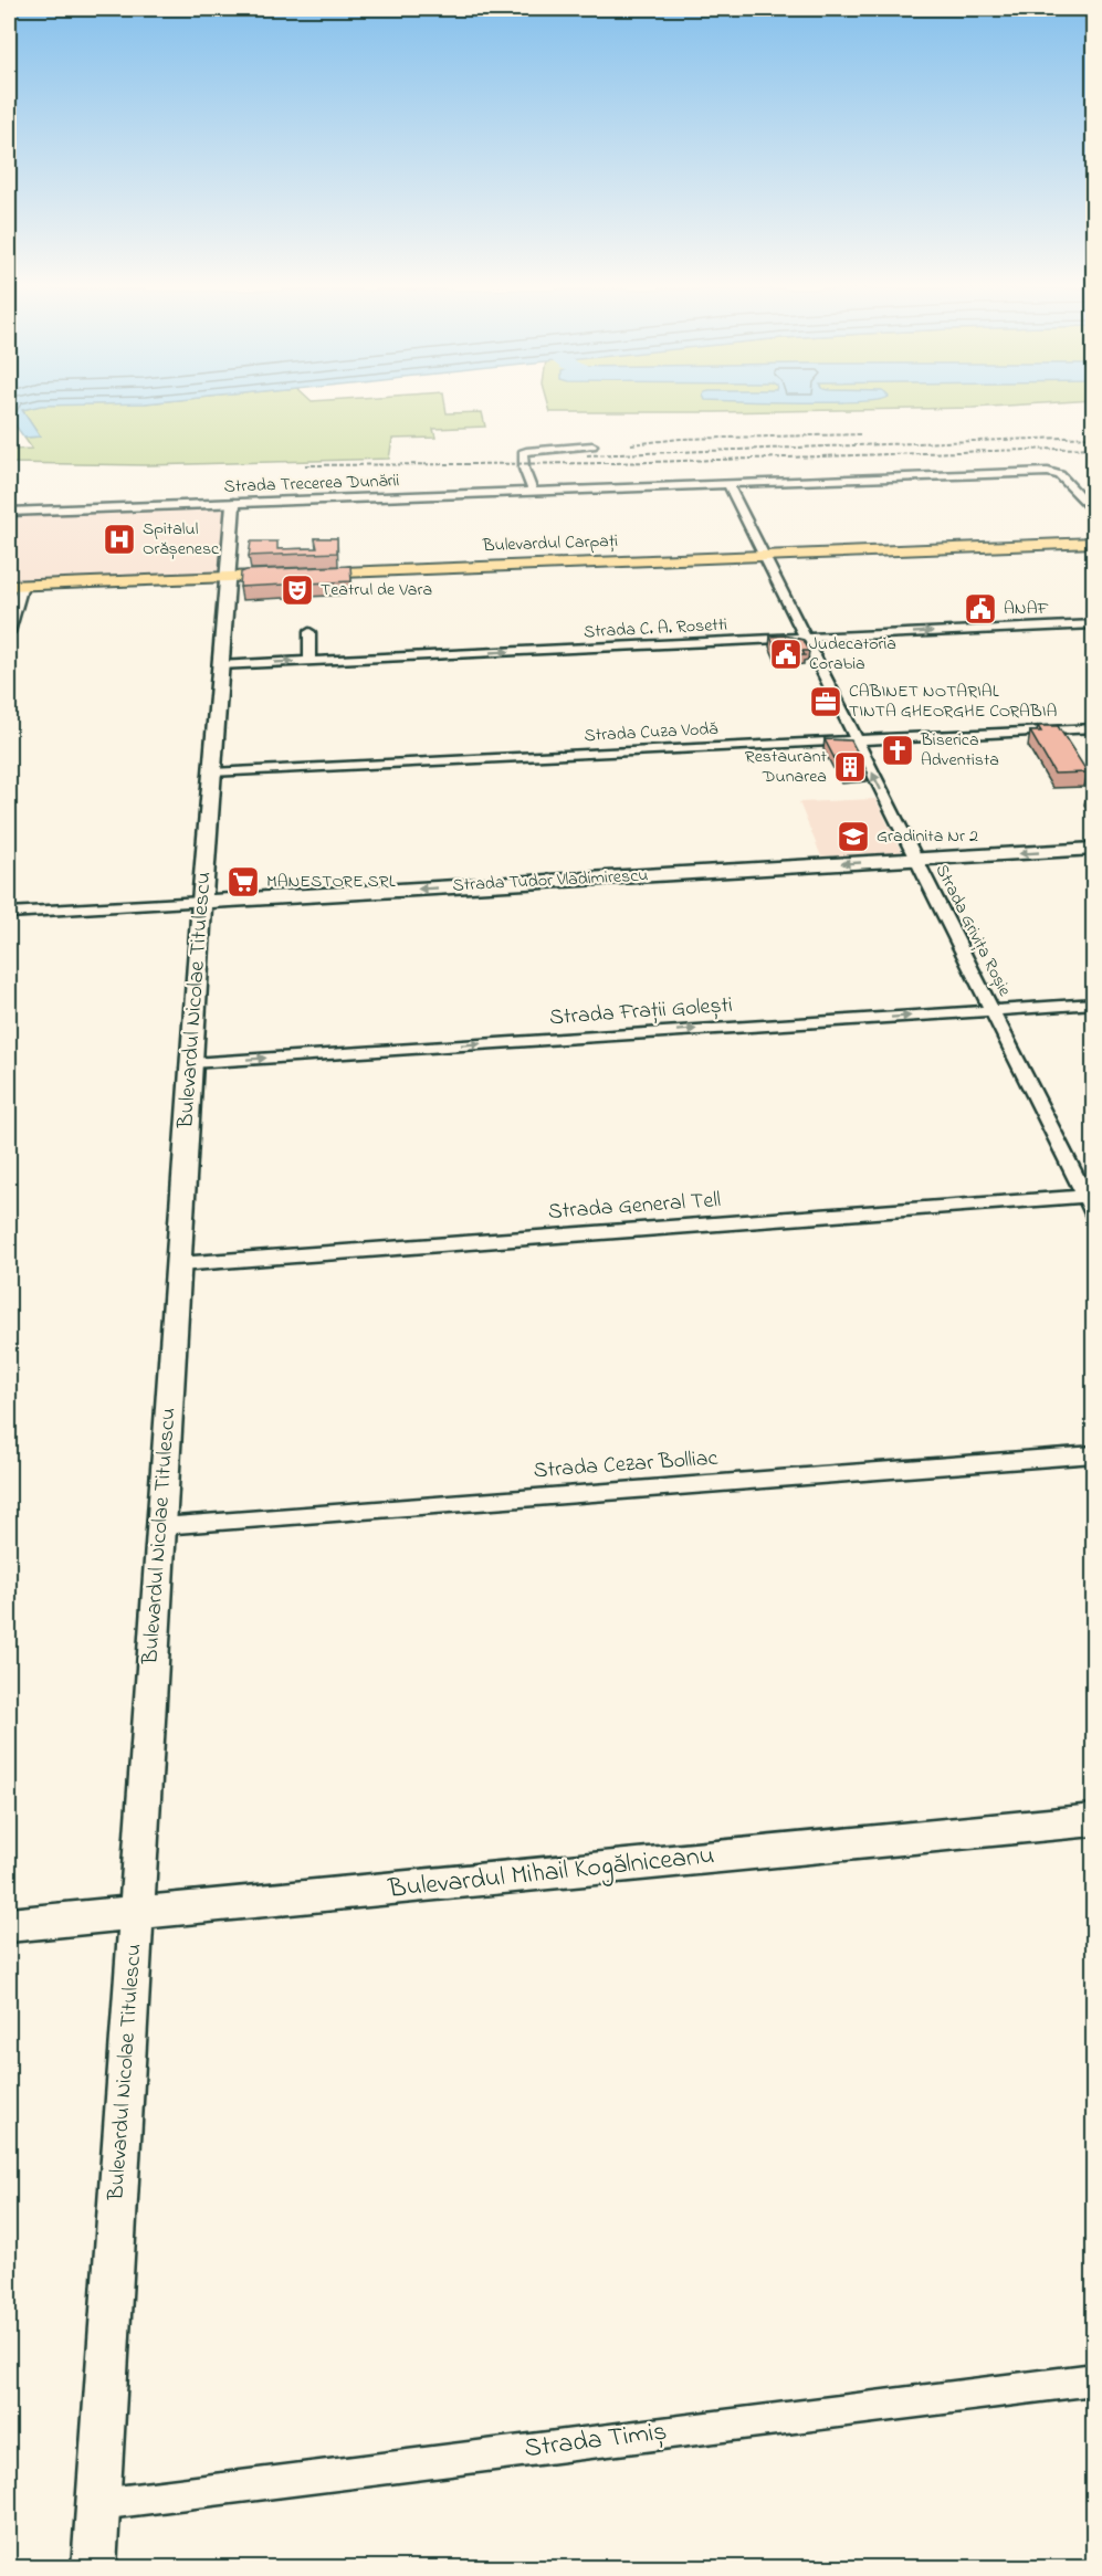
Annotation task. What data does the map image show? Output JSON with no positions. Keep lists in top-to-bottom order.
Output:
{
  "streets": {
    "main road": ["Bulevardul Carpați"],
    "street": [
      "Strada Trecerea Dunării",
      "Strada C. A. Rosetti",
      "Strada Cuza Vodă",
      "Strada Tudor Vladimirescu",
      "Strada Grivița Roșie",
      "Bulevardul Nicolae Titulescu",
      "Strada Frații Golești",
      "Strada General Tell",
      "Strada Cezar Bolliac",
      "Bulevardul Mihail Kogălniceanu",
      "Strada Timiș"
    ]
  },
  "crossings": [
    ["Strada Trecerea Dunării", "Strada Grivița Roșie"],
    ["Strada Trecerea Dunării", "Bulevardul Nicolae Titulescu"],
    ["Bulevardul Carpați", "Strada Grivița Roșie"],
    ["Bulevardul Carpați", "Bulevardul Nicolae Titulescu"],
    ["Strada C. A. Rosetti", "Strada Grivița Roșie"],
    ["Strada C. A. Rosetti", "Bulevardul Nicolae Titulescu"],
    ["Strada Cuza Vodă", "Strada Grivița Roșie"],
    ["Strada Cuza Vodă", "Bulevardul Nicolae Titulescu"],
    ["Strada Tudor Vladimirescu", "Strada Grivița Roșie"],
    ["Strada Tudor Vladimirescu", "Bulevardul Nicolae Titulescu"],
    ["Strada Grivița Roșie", "Strada Frații Golești"],
    ["Strada Grivița Roșie", "Strada General Tell"],
    ["Bulevardul Nicolae Titulescu", "Strada Frații Golești"],
    ["Bulevardul Nicolae Titulescu", "Strada General Tell"],
    ["Bulevardul Nicolae Titulescu", "Strada Cezar Bolliac"],
    ["Bulevardul Nicolae Titulescu", "Bulevardul Mihail Kogălniceanu"],
    ["Bulevardul Nicolae Titulescu", "Strada Timiș"]
  ],
  "one_way": ["Strada C. A. Rosetti", "Strada Tudor Vladimirescu", "Strada Frații Golești"],
  "places": {
    "hospital": ["Spitalul Orășenesc"],
    "theatre": ["Teatrul de Vara"],
    "public building": ["ANAF", "Judecatoria Corabia"],
    "office": ["CABINET NOTARIAL TINTA GHEORGHE CORABIA"],
    "church": ["Biserica Adventista"],
    "building": ["Restaurant Dunarea"],
    "school or university": ["Gradinita Nr 2"],
    "supermarket": ["MANESTORE SRL"]
  }
}
